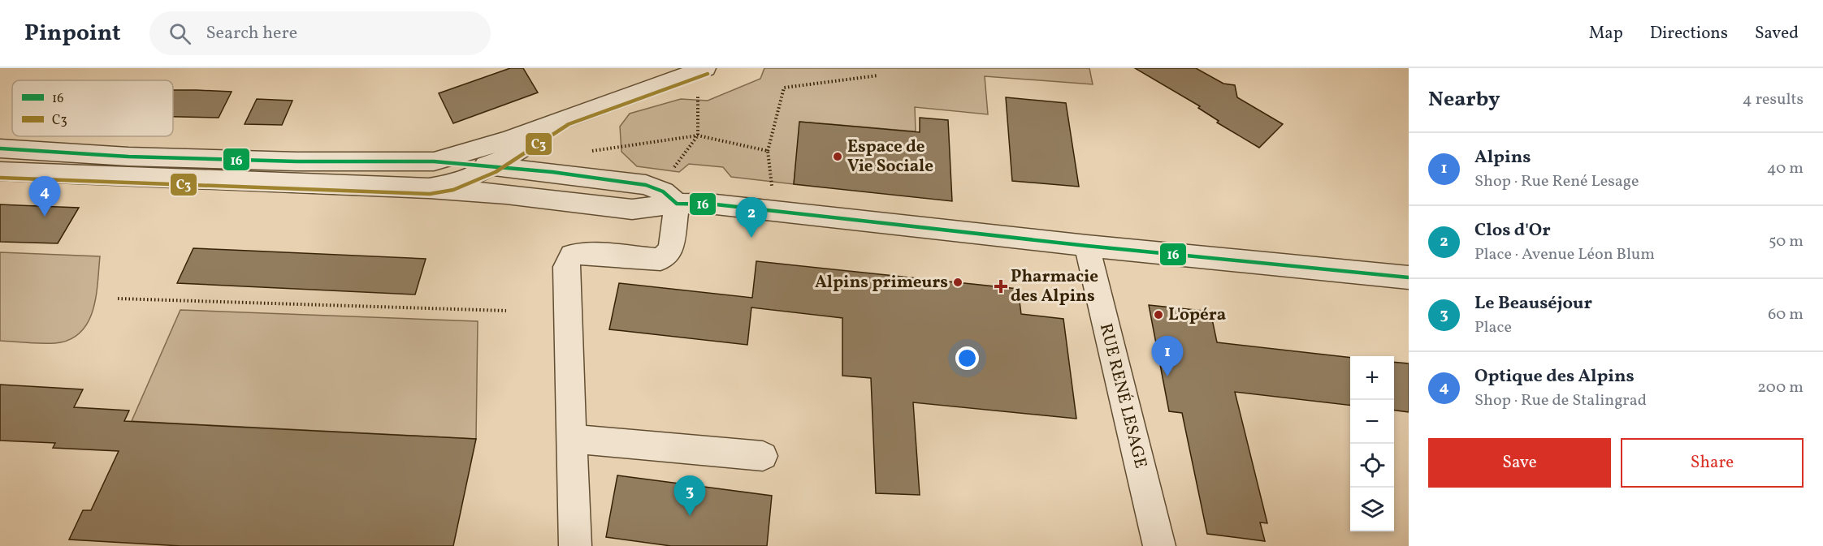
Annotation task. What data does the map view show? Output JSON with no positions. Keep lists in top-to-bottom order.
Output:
{
  "streets": {
    "street": ["RUE RENÉ LESAGE"]
  },
  "places": {
    "other": ["Espace de Vie Sociale", "Alpins primeurs", "L'opéra"],
    "health": ["Pharmacie des Alpins"]
  },
  "lines": ["transit line C3", "transit line 16"],
  "legend": ["16", "C3"],
  "page": {
    "header": "Pinpoint",
    "search": "Search here",
    "nav": ["Map", "Directions", "Saved"],
    "heading": ["Nearby", "4 results"],
    "list": [
      {
        "mark": "1",
        "name": "Alpins",
        "note": "Shop · Rue René Lesage",
        "value": "40 m"
      },
      {
        "mark": "2",
        "name": "Clos d'Or",
        "note": "Place · Avenue Léon Blum",
        "value": "50 m"
      },
      {
        "mark": "3",
        "name": "Le Beauséjour",
        "note": "Place",
        "value": "60 m"
      },
      {
        "mark": "4",
        "name": "Optique des Alpins",
        "note": "Shop · Rue de Stalingrad",
        "value": "200 m"
      }
    ],
    "pins": [
      "4",
      "2",
      "1",
      "3"
    ],
    "map_buttons": ["+", "−"],
    "buttons": ["Save", "Share"]
  }
}
